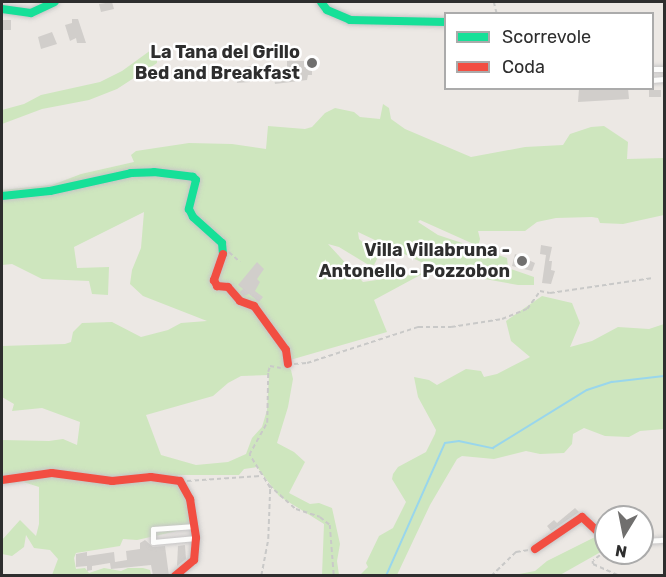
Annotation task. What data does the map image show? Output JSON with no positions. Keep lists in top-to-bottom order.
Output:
{
  "places": ["La Tana del Grillo Bed and Breakfast", "Villa Villabruna - Antonello - Pozzobon"],
  "legend": ["Scorrevole", "Coda"],
  "north": "bottom"
}
